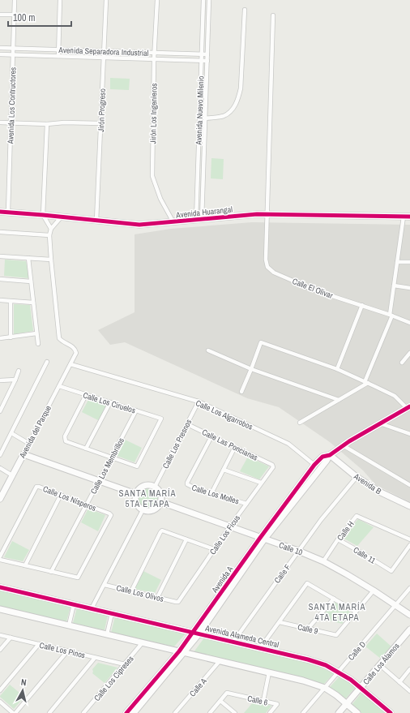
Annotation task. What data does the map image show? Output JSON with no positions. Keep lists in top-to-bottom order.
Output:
{
  "streets": {
    "street": [
      "Avenida Separadora Industrial",
      "Avenida Los Contructores",
      "Jirón Progreso",
      "Avenida Nuevo Milenio",
      "Jirón Los Ingenieros",
      "Avenida Huarangal",
      "Calle El Olivar",
      "Calle Los Ciruelos",
      "Calle Los Algarrobos",
      "Avenida del Parque",
      "Calle Los Presnos",
      "Calle Las Poncianas",
      "Calle Los Membrillos",
      "Avenida B",
      "Calle Los Molles",
      "Calle Los Nísperos",
      "Calle H",
      "Calle Los Ficus",
      "Calle 10",
      "Calle 11",
      "Calle F",
      "Avenida A",
      "Calle Los Olivos",
      "Calle 9",
      "Avenida Alameda Central",
      "Calle Los Pinos",
      "Calle D",
      "Calle Los Álamos",
      "Calle Los Cipreses",
      "Calle A",
      "Calle 6"
    ]
  },
  "crossings": [
    ["Avenida Separadora Industrial", "Avenida Los Contructores"],
    ["Avenida Separadora Industrial", "Jirón Progreso"],
    ["Avenida Separadora Industrial", "Avenida Nuevo Milenio"],
    ["Avenida Separadora Industrial", "Jirón Los Ingenieros"],
    ["Avenida Los Contructores", "Avenida Huarangal"],
    ["Jirón Progreso", "Avenida Huarangal"],
    ["Avenida Nuevo Milenio", "Avenida Huarangal"],
    ["Jirón Los Ingenieros", "Avenida Huarangal"],
    ["Avenida Huarangal", "Calle El Olivar"],
    ["Calle Los Ciruelos", "Avenida del Parque"],
    ["Calle Los Ciruelos", "Calle Los Membrillos"],
    ["Calle Los Algarrobos", "Avenida del Parque"],
    ["Calle Los Algarrobos", "Calle Los Presnos"],
    ["Calle Los Algarrobos", "Avenida A"],
    ["Calle Los Presnos", "Calle Las Poncianas"],
    ["Calle Los Presnos", "Calle 10"],
    ["Calle Las Poncianas", "Calle Los Molles"],
    ["Calle Las Poncianas", "Calle Los Ficus"],
    ["Calle Los Membrillos", "Calle Los Nísperos"],
    ["Avenida B", "Calle F"],
    ["Avenida B", "Avenida A"],
    ["Calle Los Molles", "Calle Los Ficus"],
    ["Calle H", "Calle 10"],
    ["Calle H", "Calle 11"],
    ["Calle Los Ficus", "Calle 10"],
    ["Calle Los Ficus", "Calle Los Olivos"],
    ["Calle 10", "Calle F"],
    ["Calle 10", "Avenida A"],
    ["Calle 10", "Calle D"],
    ["Calle F", "Avenida Alameda Central"],
    ["Avenida A", "Avenida Alameda Central"],
    ["Avenida Alameda Central", "Calle D"],
    ["Avenida Alameda Central", "Calle Los Álamos"],
    ["Calle Los Pinos", "Calle Los Cipreses"]
  ],
  "districts": ["SANTA MARÍA 5TA ETAPA", "SANTA MARÍA 4TA ETAPA"],
  "scale_bar": "100 m",
  "north": "top"
}
